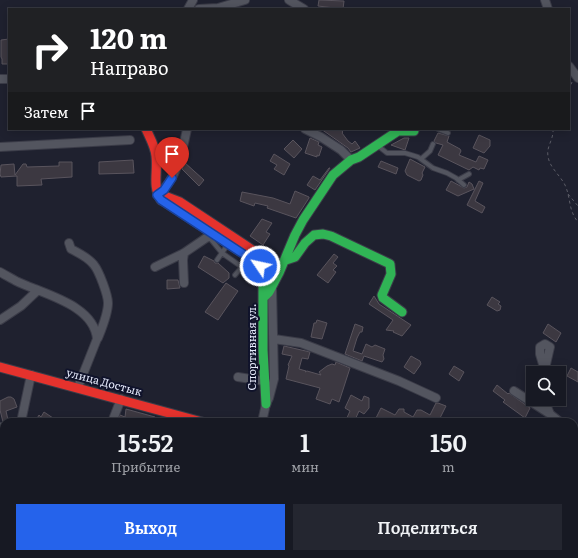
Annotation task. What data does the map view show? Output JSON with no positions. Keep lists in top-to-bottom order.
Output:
{
  "streets": {
    "street": ["Спортивная ул.", "улица Достык"]
  },
  "page": {
    "turn": ["120 m", "Направо"],
    "then": "Затем",
    "eta": [
      "15:52",
      "Прибытие",
      "1",
      "мин",
      "150",
      "m"
    ],
    "buttons": ["Выход", "Поделиться"]
  }
}
